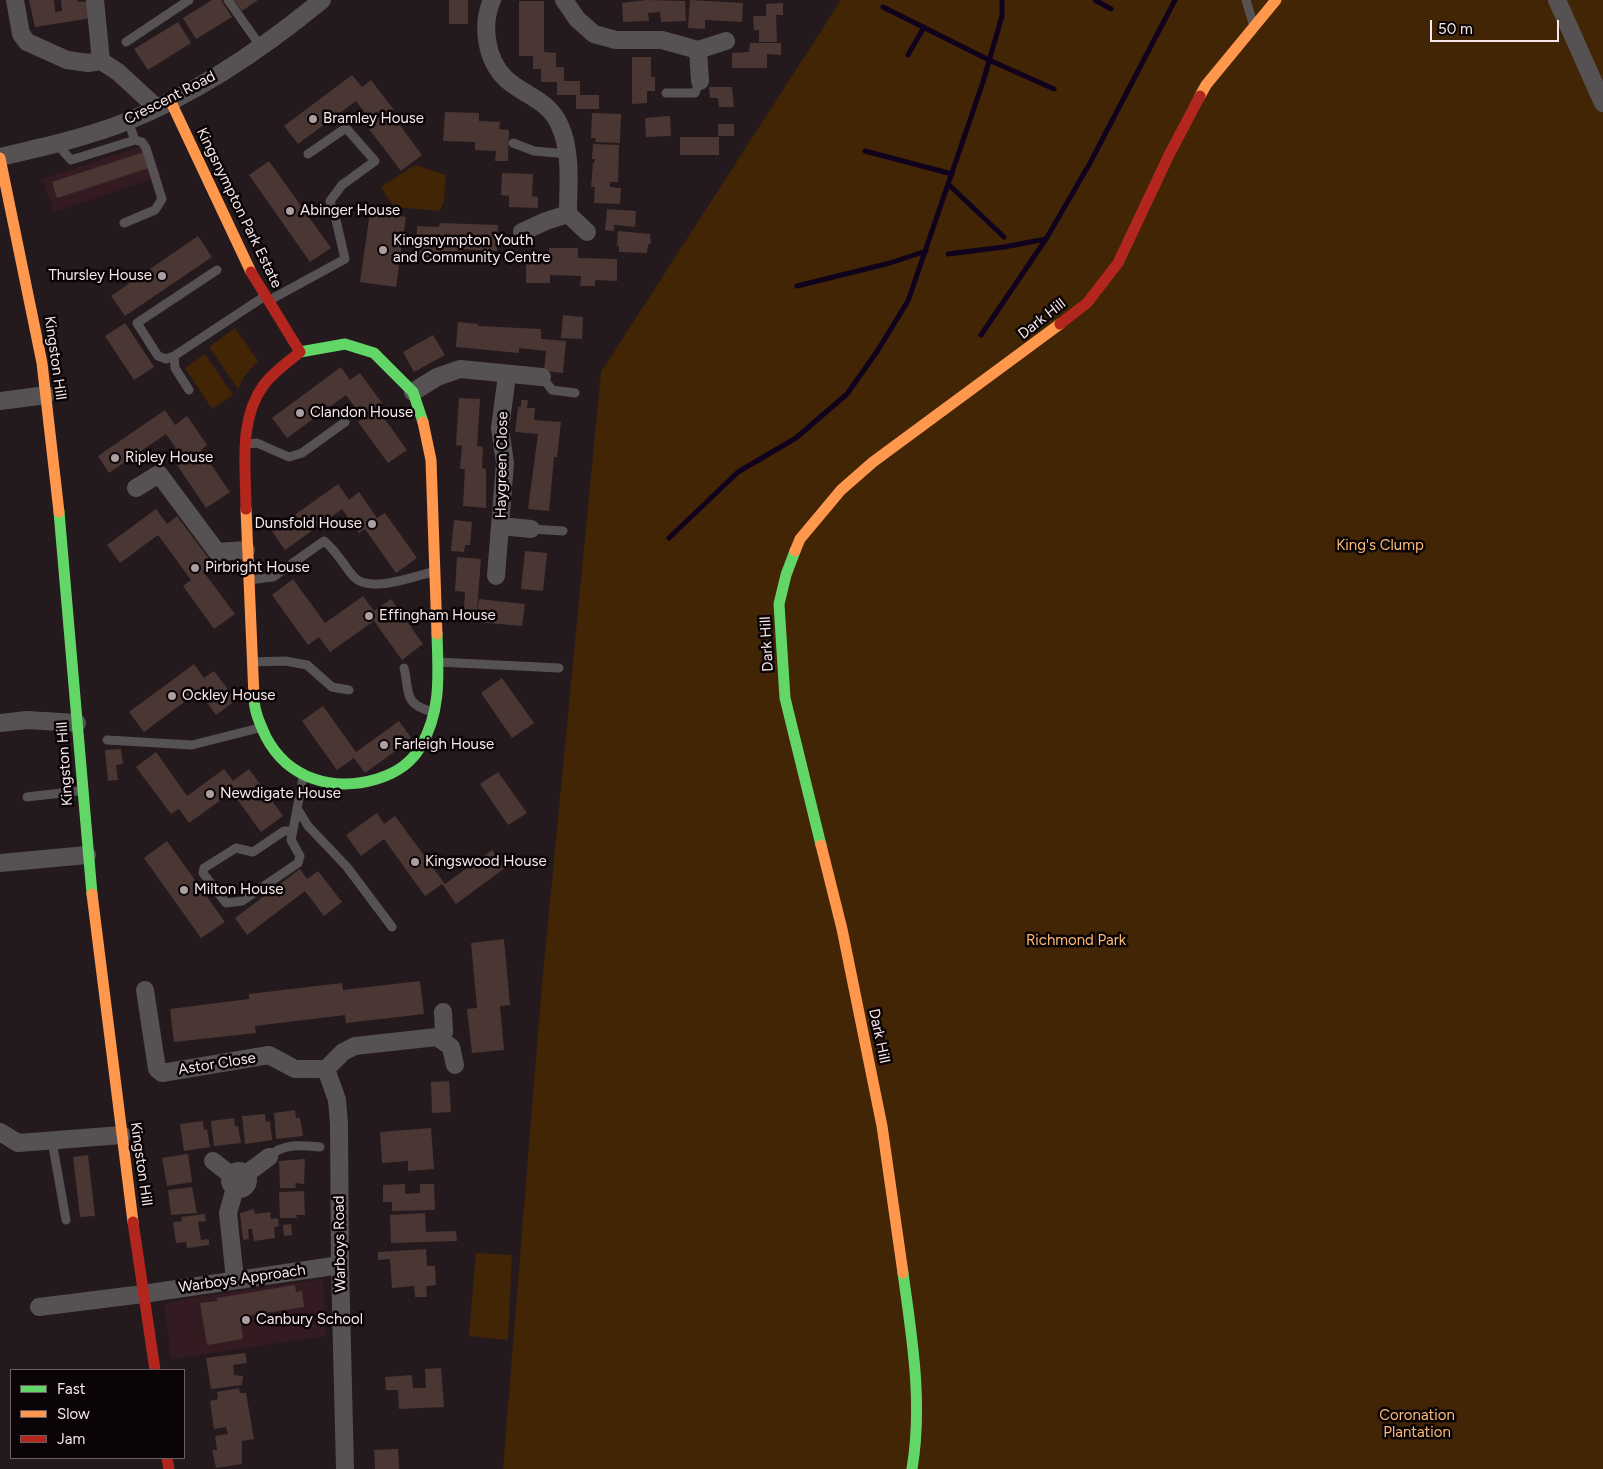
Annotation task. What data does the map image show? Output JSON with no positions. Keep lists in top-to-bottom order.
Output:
{
  "streets": {
    "street": [
      "Crescent Road",
      "Kingsnympton Park Estate",
      "Dark Hill",
      "Kingston Hill",
      "Haygreen Close",
      "Astor Close",
      "Warboys Road",
      "Warboys Approach"
    ]
  },
  "crossings": [
    ["Crescent Road", "Kingsnympton Park Estate"],
    ["Crescent Road", "Kingston Hill"],
    ["Kingston Hill", "Warboys Approach"],
    ["Astor Close", "Warboys Road"],
    ["Warboys Road", "Warboys Approach"]
  ],
  "parks": ["King's Clump", "Richmond Park", "Coronation Plantation"],
  "places": [
    "Bramley House",
    "Abinger House",
    "Kingsnympton Youth and Community Centre",
    "Thursley House",
    "Clandon House",
    "Ripley House",
    "Dunsfold House",
    "Pirbright House",
    "Effingham House",
    "Ockley House",
    "Farleigh House",
    "Newdigate House",
    "Kingswood House",
    "Milton House",
    "Canbury School"
  ],
  "legend": ["Fast", "Slow", "Jam"],
  "scale_bar": "50 m"
}
